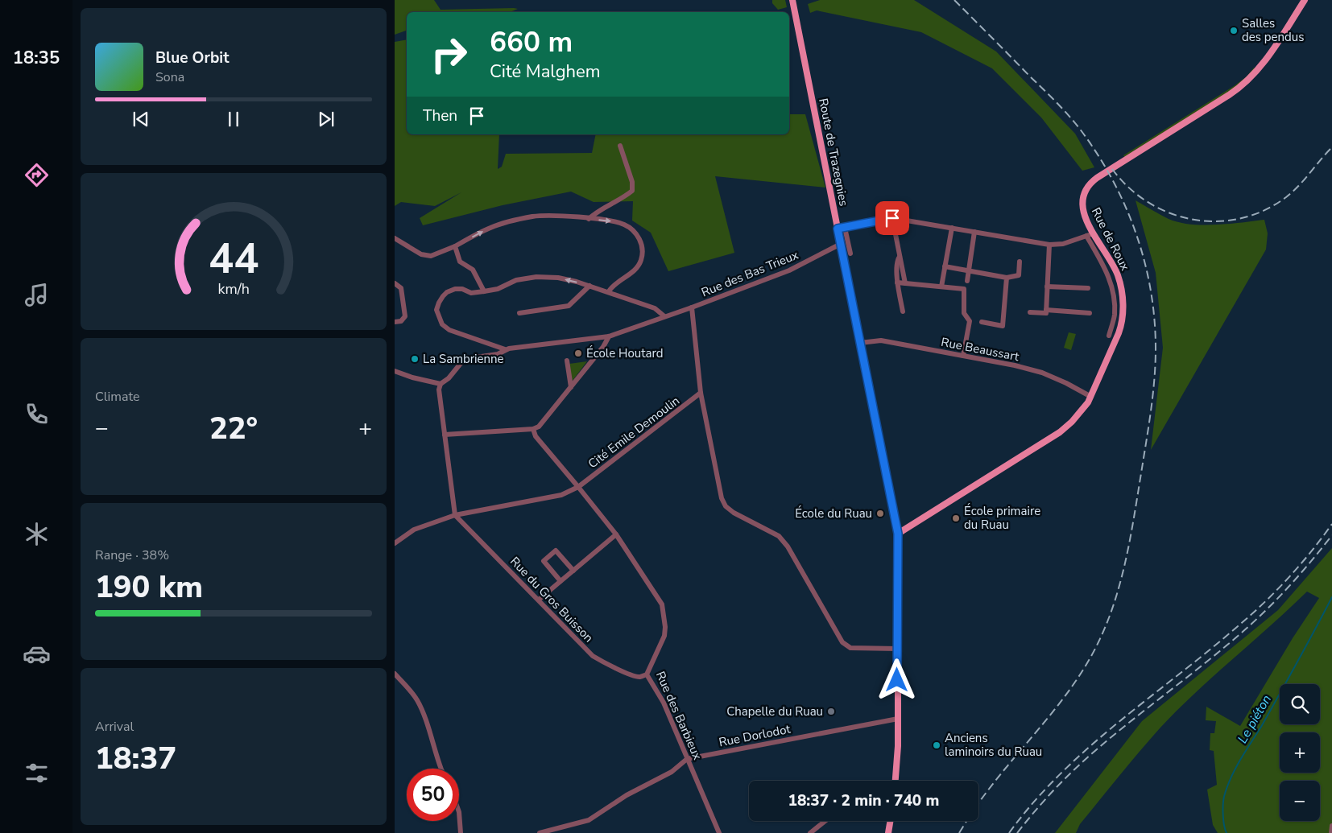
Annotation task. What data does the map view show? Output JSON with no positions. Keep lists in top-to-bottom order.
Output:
{
  "streets": {
    "main road": ["Route de Trazegnies", "Rue de Roux"],
    "street": [
      "Rue des Bas Trieux",
      "Rue Beaussart",
      "Cité Emile Demoulin",
      "Rue du Gros Buisson",
      "Rue des Barbieux",
      "Rue Dorlodot"
    ]
  },
  "crossings": [
    ["Route de Trazegnies", "Rue de Roux"],
    ["Route de Trazegnies", "Rue des Bas Trieux"],
    ["Route de Trazegnies", "Rue Beaussart"],
    ["Route de Trazegnies", "Rue Dorlodot"],
    ["Rue de Roux", "Rue Beaussart"],
    ["Cité Emile Demoulin", "Rue du Gros Buisson"],
    ["Cité Emile Demoulin", "Rue des Barbieux"],
    ["Rue du Gros Buisson", "Rue des Barbieux"],
    ["Rue des Barbieux", "Rue Dorlodot"]
  ],
  "water": ["Le piéton"],
  "places": [
    "Salles des pendus",
    "École Houtard",
    "La Sambrienne",
    "École du Ruau",
    "École primaire du Ruau",
    "Chapelle du Ruau",
    "Anciens laminoirs du Ruau"
  ],
  "page": {
    "tabs": "18:35",
    "turn": ["660 m", "Cité Malghem"],
    "song": ["Blue Orbit", "Sona"],
    "then": "Then",
    "tile": [
      "Climate",
      ["Range · 38%", "190 km"],
      ["Arrival", "18:37"]
    ],
    "heat": ["−", "22°", "+"],
    "map_buttons": ["+", "−"],
    "limit": "50",
    "trip": "18:37 · 2 min · 740 m",
    "gauge": ["44", "km/h"]
  }
}
